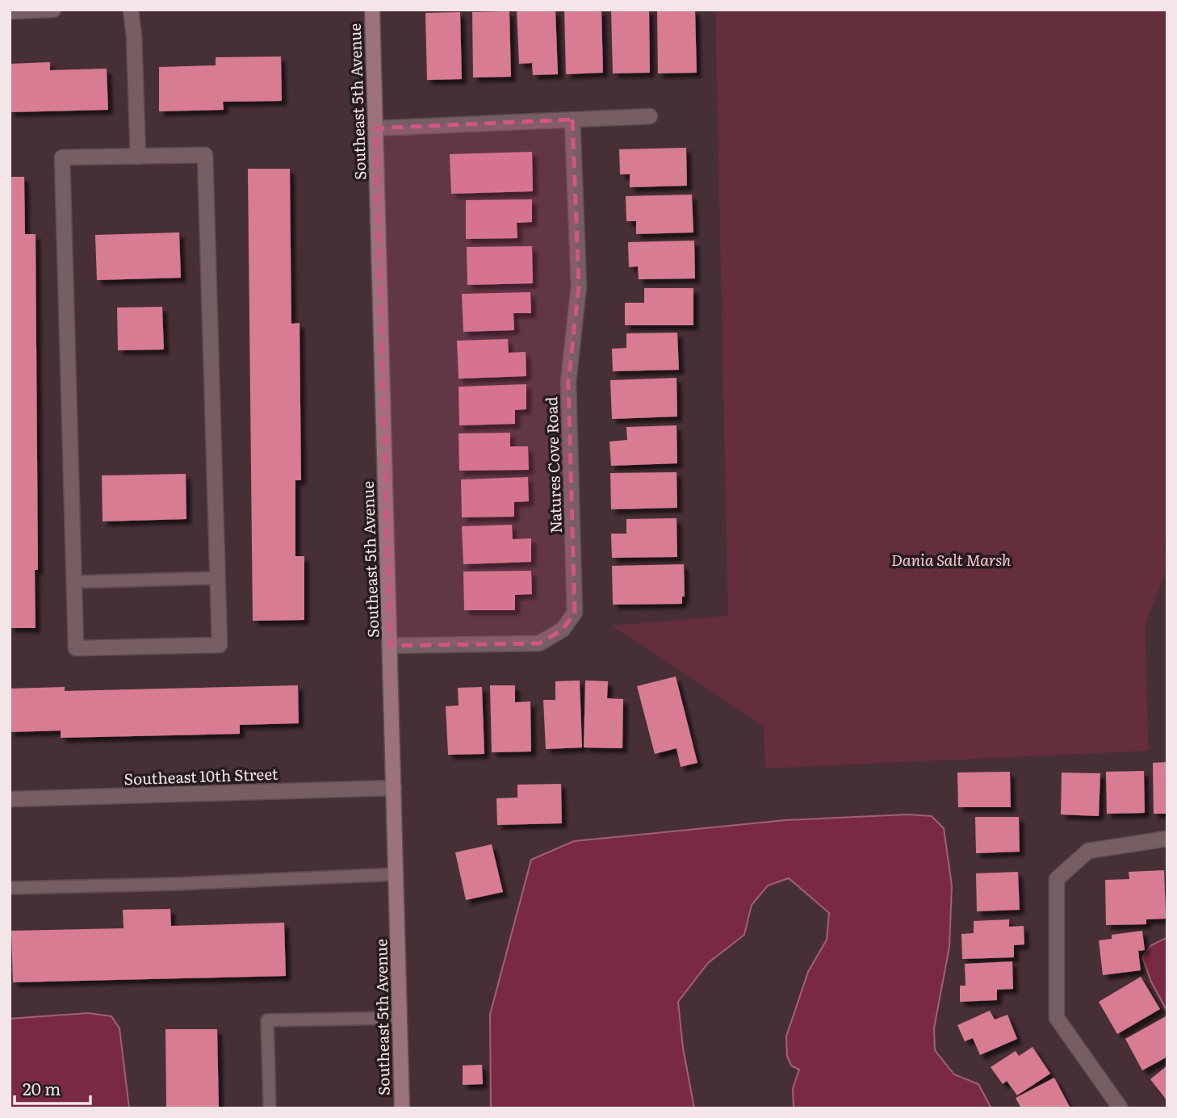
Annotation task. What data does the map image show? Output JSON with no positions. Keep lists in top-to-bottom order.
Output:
{
  "streets": {
    "street": ["Southeast 5th Avenue", "Natures Cove Road", "Southeast 10th Street"]
  },
  "crossings": [
    ["Southeast 5th Avenue", "Natures Cove Road"],
    ["Southeast 5th Avenue", "Southeast 10th Street"]
  ],
  "parks": ["Dania Salt Marsh"],
  "scale_bar": "20 m"
}
